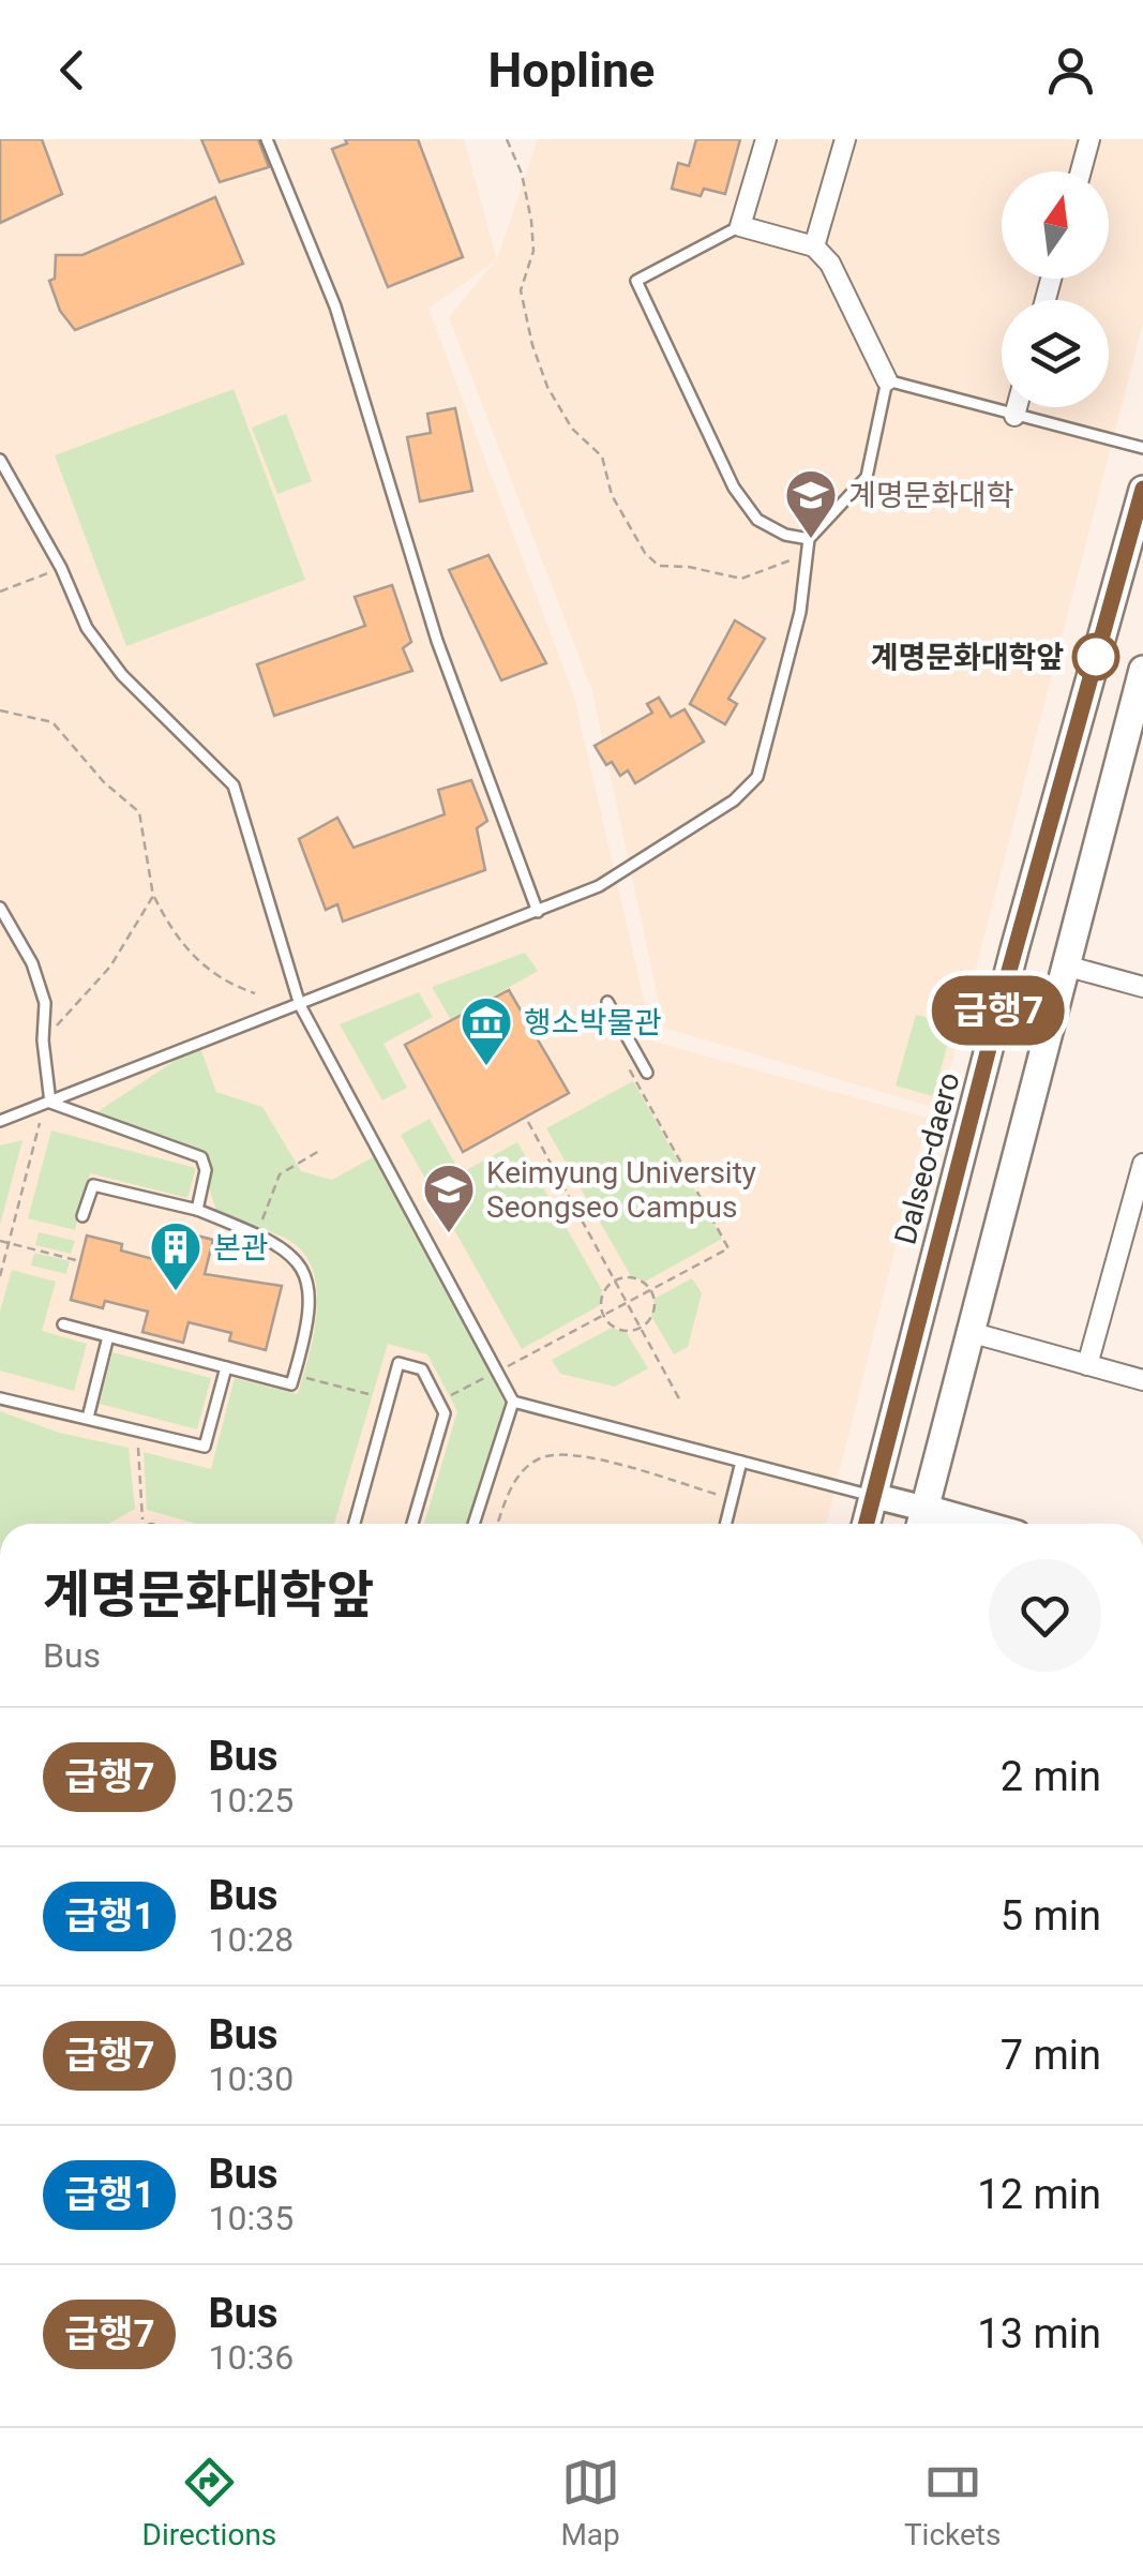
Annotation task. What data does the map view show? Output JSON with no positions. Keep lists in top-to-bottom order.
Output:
{
  "streets": {
    "main road": ["Dalseo-daero"]
  },
  "places": {
    "school or university": ["계명문화대학", "Keimyung University Seongseo Campus"],
    "other": ["계명문화대학앞"],
    "museum": ["행소박물관"],
    "building": ["본관"]
  },
  "lines": ["bus line 급행7"],
  "north": "top",
  "page": {
    "header": "Hopline",
    "on_map": "급행7",
    "heading": ["계명문화대학앞", "Bus"],
    "list": [
      {
        "mark": "급행7",
        "name": "Bus",
        "note": "10:25",
        "value": "2 min"
      },
      {
        "mark": "급행1",
        "name": "Bus",
        "note": "10:28",
        "value": "5 min"
      },
      {
        "mark": "급행7",
        "name": "Bus",
        "note": "10:30",
        "value": "7 min"
      },
      {
        "mark": "급행1",
        "name": "Bus",
        "note": "10:35",
        "value": "12 min"
      },
      {
        "mark": "급행7",
        "name": "Bus",
        "note": "10:36",
        "value": "13 min"
      }
    ],
    "tabs": ["Directions", "Map", "Tickets"]
  }
}
